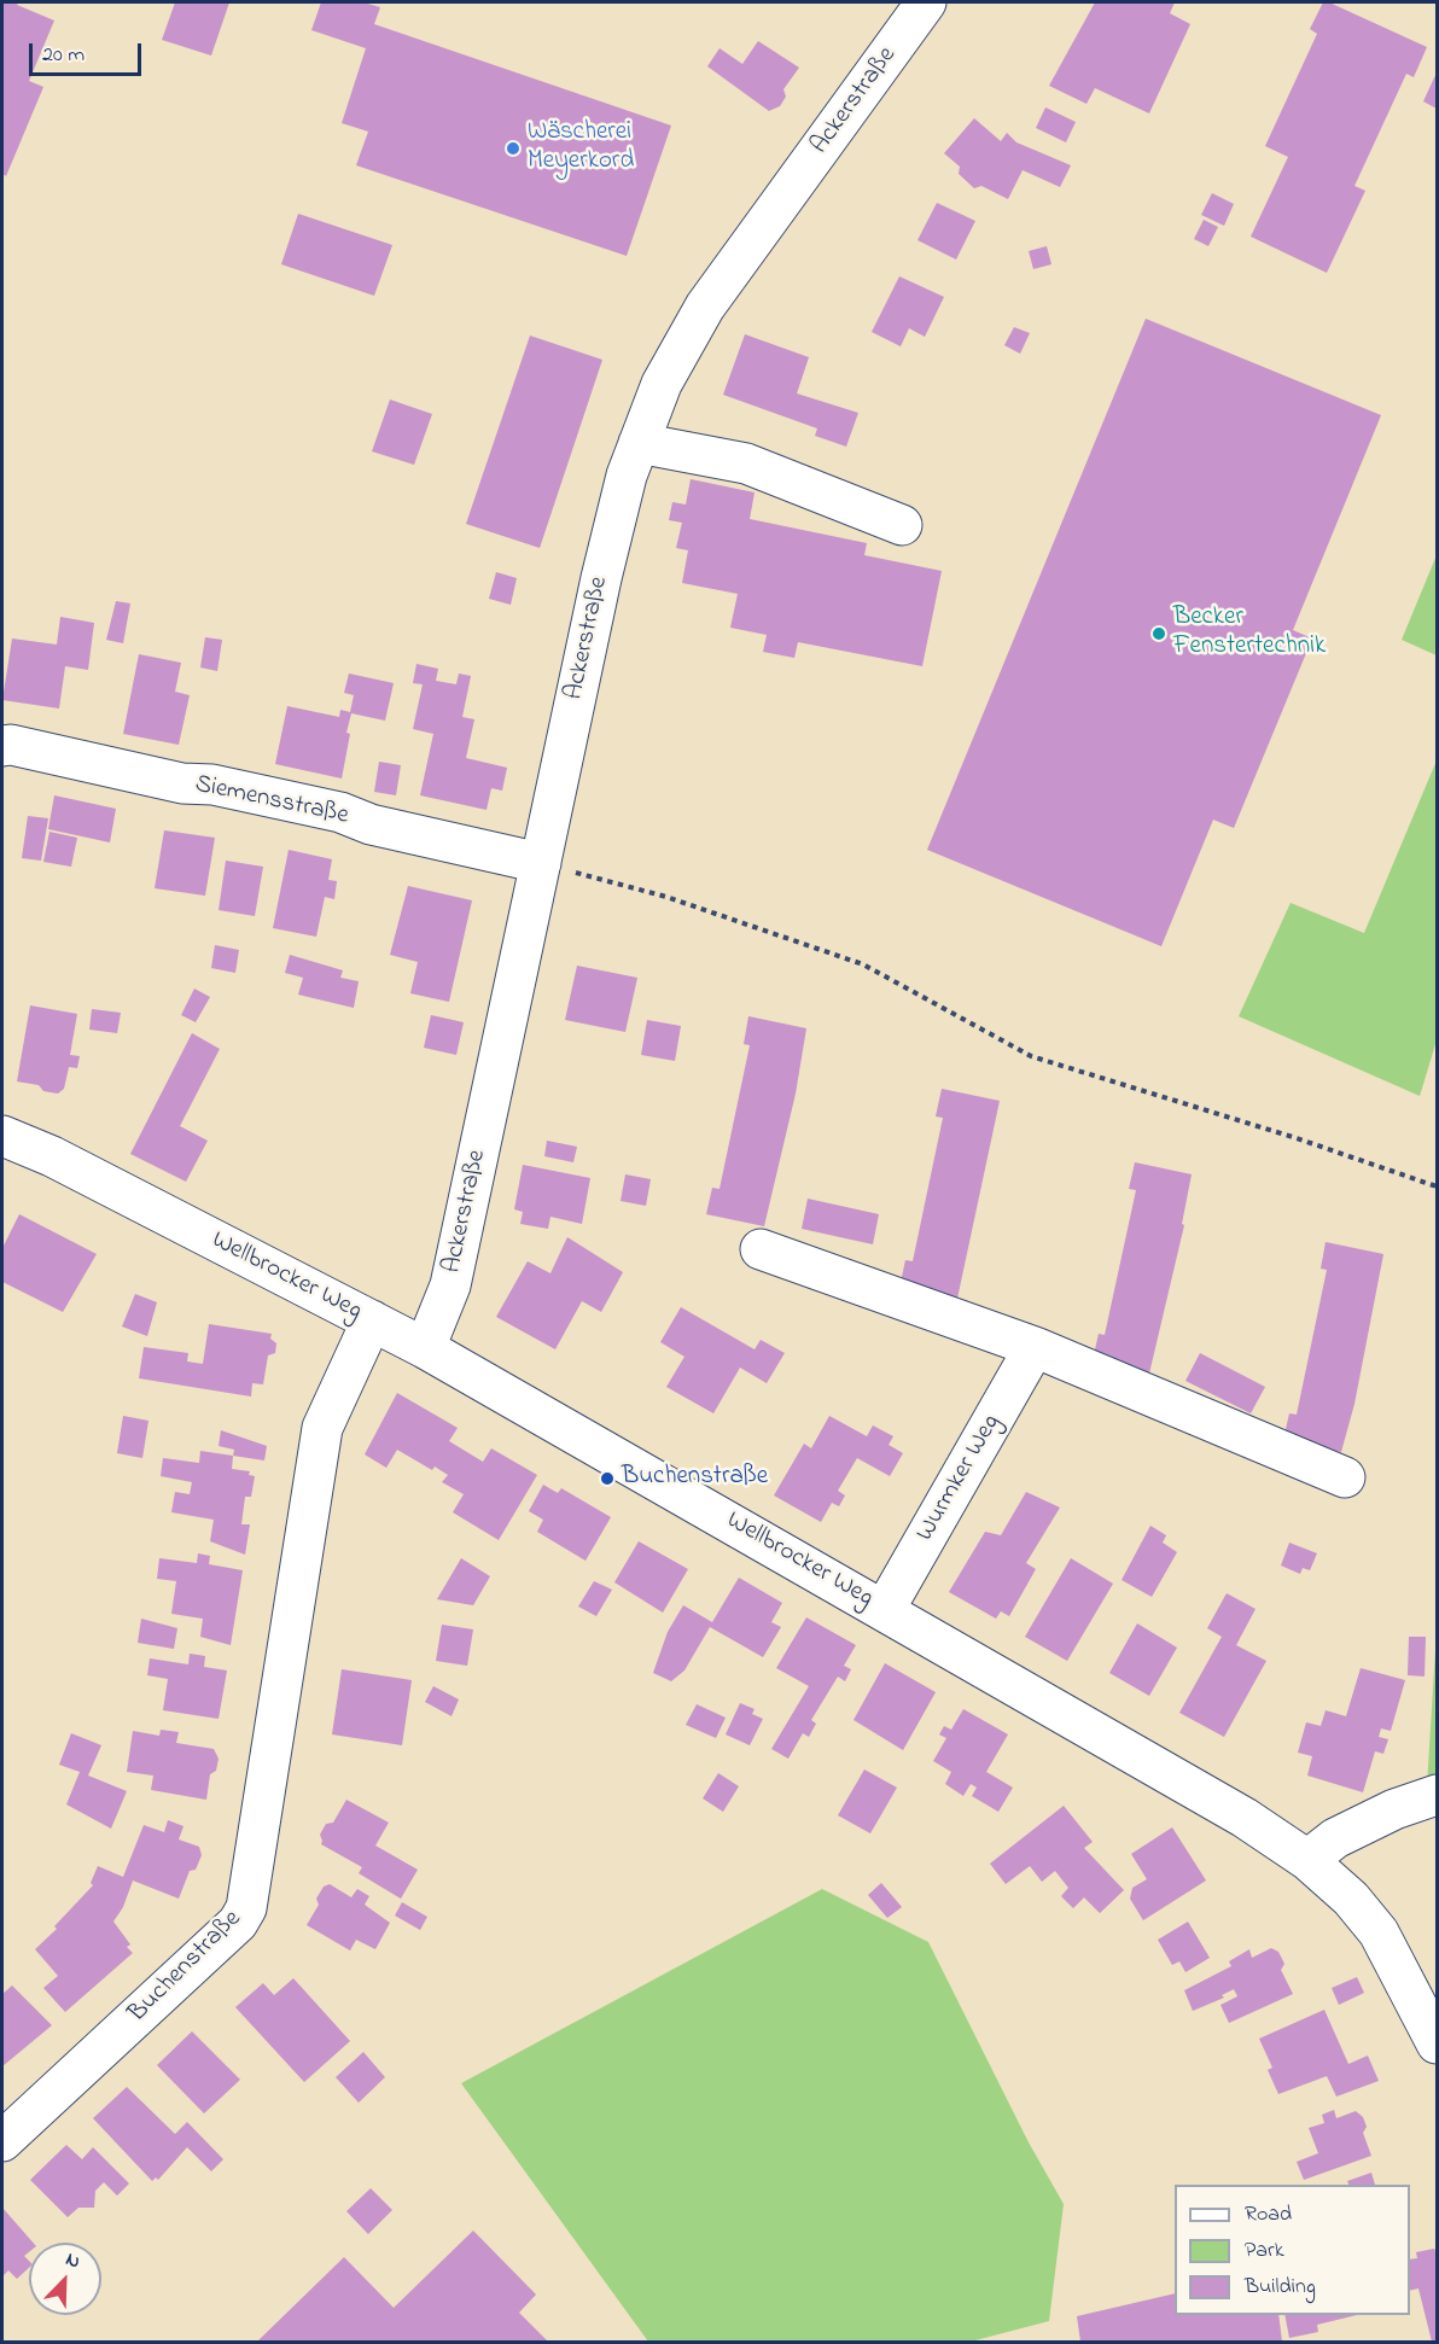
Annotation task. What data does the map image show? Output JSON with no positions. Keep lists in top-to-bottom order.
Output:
{
  "streets": {
    "street": [
      "Ackerstraße",
      "Siemensstraße",
      "Wellbrocker Weg",
      "Wurmker Weg",
      "Buchenstraße"
    ]
  },
  "crossings": [
    ["Ackerstraße", "Siemensstraße"],
    ["Ackerstraße", "Wellbrocker Weg"],
    ["Wellbrocker Weg", "Wurmker Weg"],
    ["Wellbrocker Weg", "Buchenstraße"]
  ],
  "places": ["Wäscherei Meyerkord", "Becker Fenstertechnik", "Buchenstraße"],
  "legend": ["Road", "Park", "Building"],
  "scale_bar": "20 m",
  "north": "top right"
}
